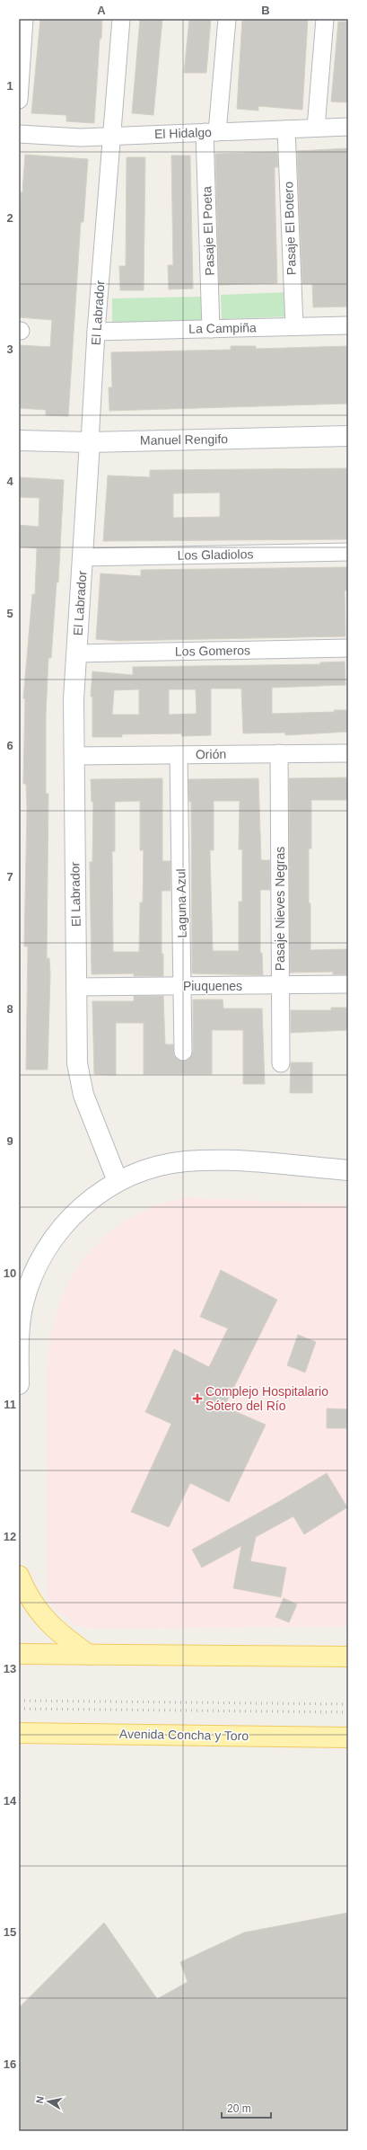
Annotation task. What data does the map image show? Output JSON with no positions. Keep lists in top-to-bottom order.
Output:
{
  "streets": {
    "main road": ["Avenida Concha y Toro"],
    "street": [
      "El Hidalgo",
      "Pasaje El Botero",
      "Pasaje El Poeta",
      "El Labrador",
      "La Campiña",
      "Manuel Rengifo",
      "Los Gladiolos",
      "Los Gomeros",
      "Orión",
      "Laguna Azul",
      "Pasaje Nieves Negras",
      "Piuquenes"
    ]
  },
  "crossings": [
    ["El Hidalgo", "Pasaje El Botero"],
    ["El Hidalgo", "Pasaje El Poeta"],
    ["El Hidalgo", "El Labrador"],
    ["Pasaje El Botero", "La Campiña"],
    ["Pasaje El Poeta", "La Campiña"],
    ["El Labrador", "La Campiña"],
    ["El Labrador", "Manuel Rengifo"],
    ["El Labrador", "Los Gladiolos"],
    ["El Labrador", "Los Gomeros"],
    ["El Labrador", "Orión"],
    ["El Labrador", "Piuquenes"],
    ["Orión", "Laguna Azul"],
    ["Orión", "Pasaje Nieves Negras"],
    ["Laguna Azul", "Piuquenes"],
    ["Pasaje Nieves Negras", "Piuquenes"]
  ],
  "places": {
    "health": ["Complejo Hospitalario Sótero del Río"]
  },
  "scale_bar": "20 m",
  "north": "left",
  "grid": {
    "columns": ["A", "B"],
    "rows": [
      "1",
      "2",
      "3",
      "4",
      "5",
      "6",
      "7",
      "8",
      "9",
      "10",
      "11",
      "12",
      "13",
      "14",
      "15",
      "16"
    ]
  }
}
